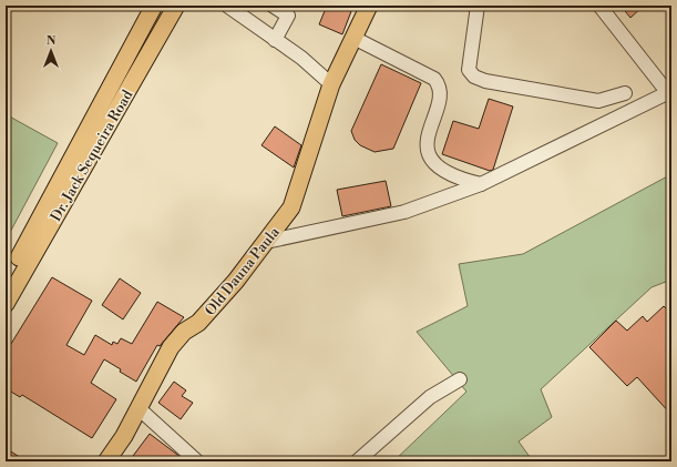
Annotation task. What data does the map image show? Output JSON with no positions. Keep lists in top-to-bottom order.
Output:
{
  "streets": {
    "main road": ["Dr. Jack Sequeira Road", "Old Dauna Paula"]
  },
  "north": "top"
}
